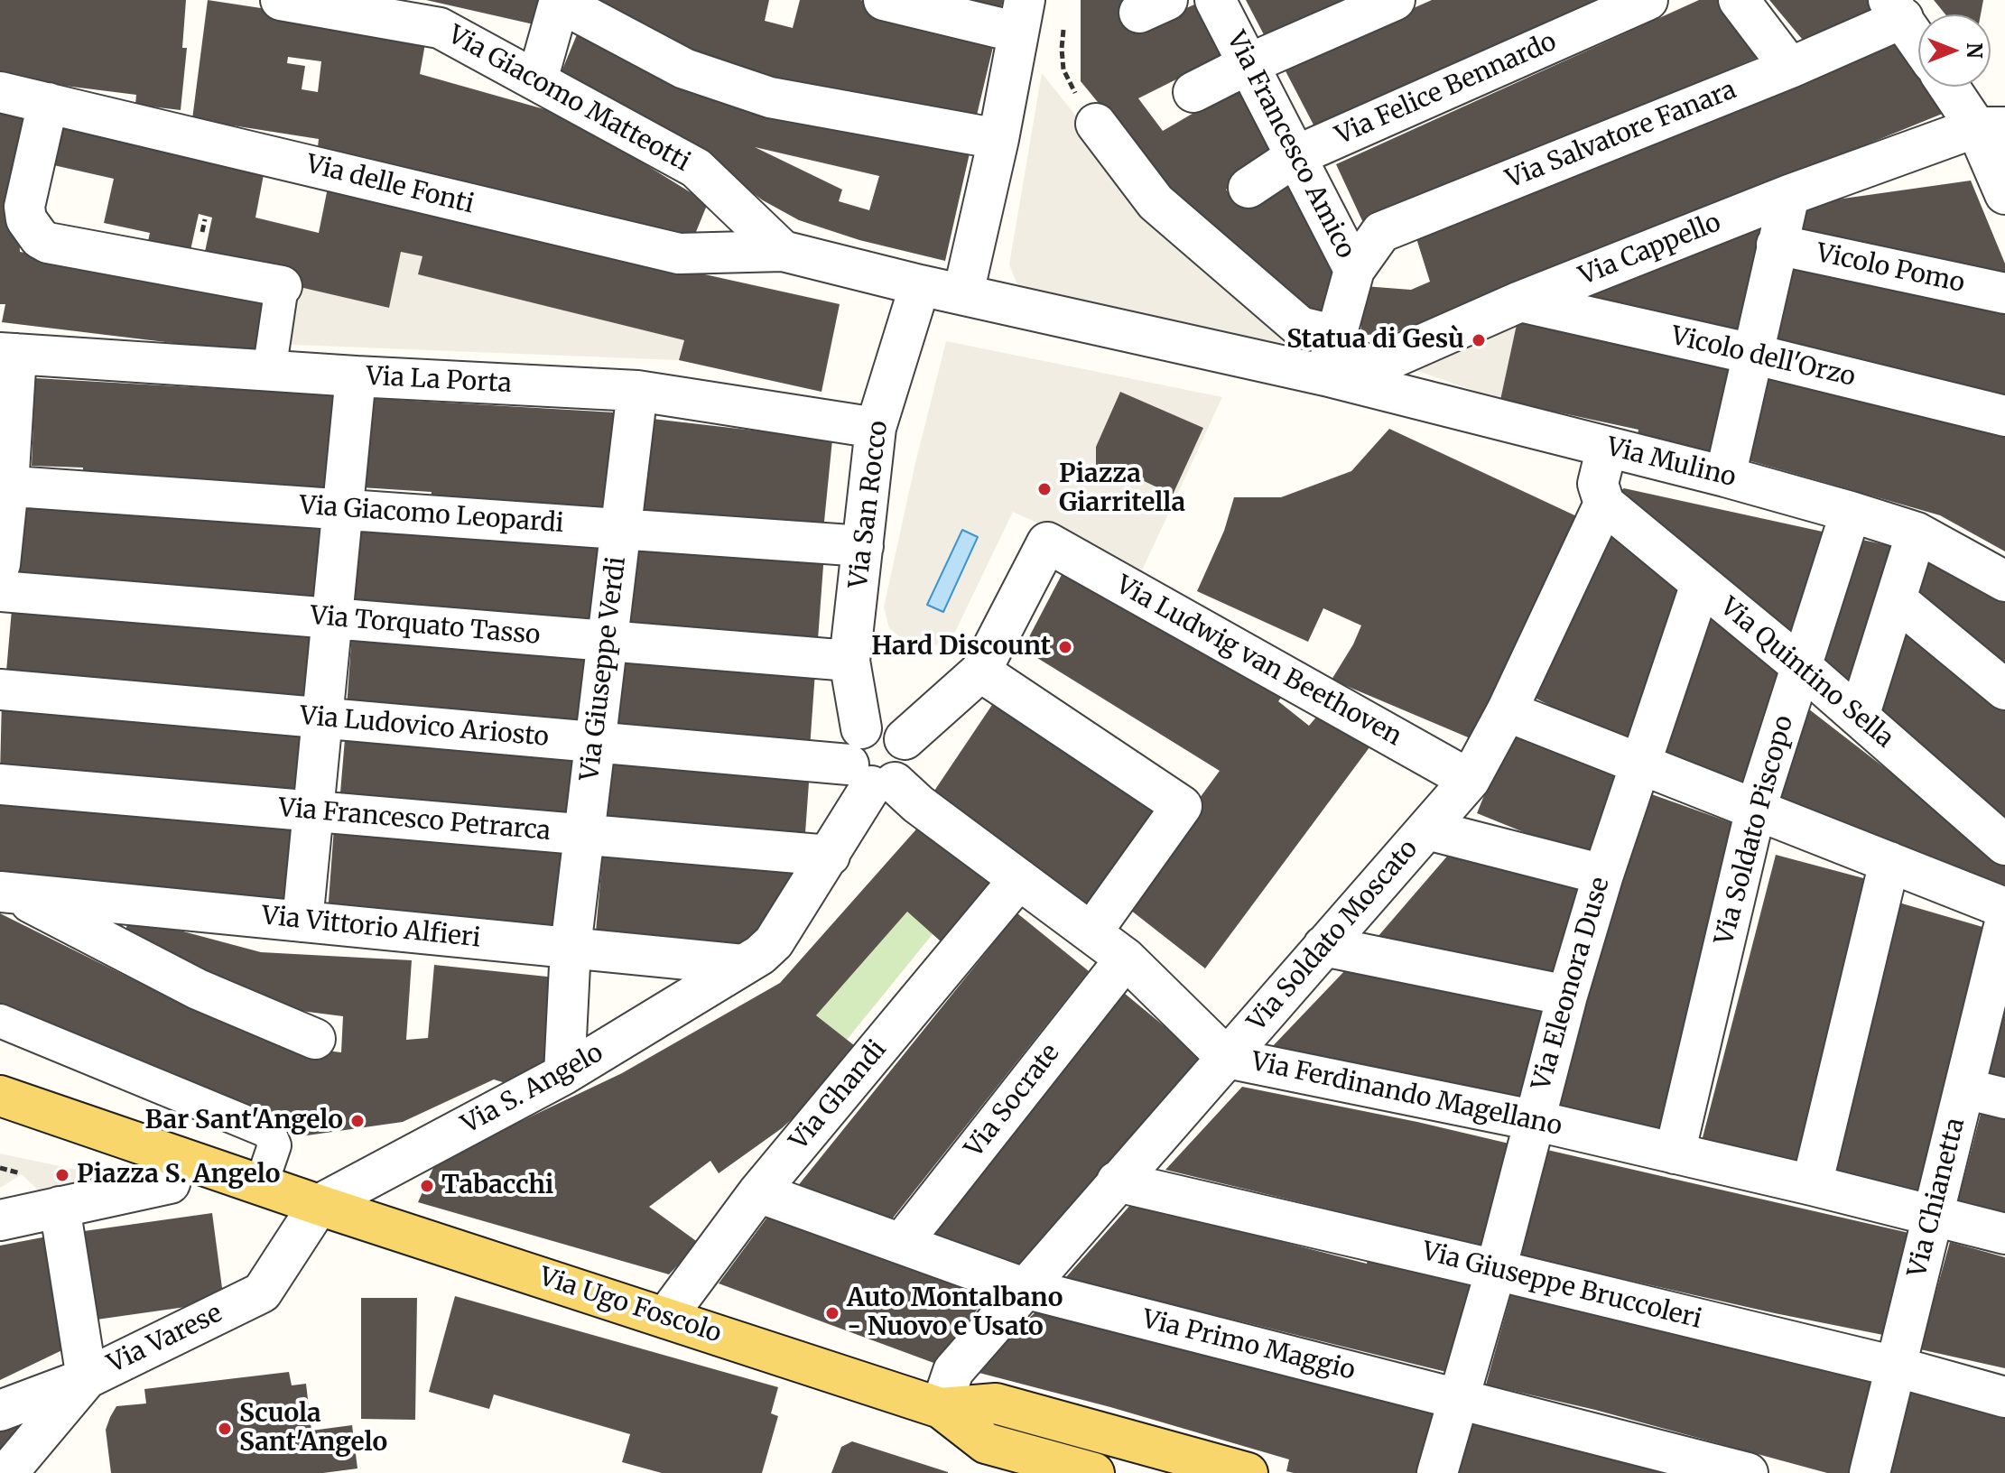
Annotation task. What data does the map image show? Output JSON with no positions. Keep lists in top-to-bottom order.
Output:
{
  "streets": {
    "main road": ["Via Ugo Foscolo"],
    "street": [
      "Via Felice Bennardo",
      "Via Giacomo Matteotti",
      "Via Salvatore Fanara",
      "Via Francesco Amico",
      "Via delle Fonti",
      "Via Cappello",
      "Vicolo Pomo",
      "Vicolo dell'Orzo",
      "Via La Porta",
      "Via Mulino",
      "Via San Rocco",
      "Via Giacomo Leopardi",
      "Via Torquato Tasso",
      "Via Ludwig van Beethoven",
      "Via Giuseppe Verdi",
      "Via Quintino Sella",
      "Via Ludovico Ariosto",
      "Via Francesco Petrarca",
      "Via Soldato Piscopo",
      "Via Vittorio Alfieri",
      "Via Soldato Moscato",
      "Via Eleonora Duse",
      "Via S. Angelo",
      "Via Ferdinando Magellano",
      "Via Ghandi",
      "Via Socrate",
      "Via Chianetta",
      "Via Giuseppe Bruccoleri",
      "Via Varese",
      "Via Primo Maggio"
    ]
  },
  "crossings": [
    ["Via Felice Bennardo", "Via Francesco Amico"],
    ["Via Giacomo Matteotti", "Via delle Fonti"],
    ["Via Giacomo Matteotti", "Via Mulino"],
    ["Via Salvatore Fanara", "Via Francesco Amico"],
    ["Via Francesco Amico", "Via Cappello"],
    ["Via Francesco Amico", "Via Mulino"],
    ["Via delle Fonti", "Via Mulino"],
    ["Via Cappello", "Vicolo dell'Orzo"],
    ["Via Cappello", "Via Mulino"],
    ["Via La Porta", "Via San Rocco"],
    ["Via La Porta", "Via Giuseppe Verdi"],
    ["Via Mulino", "Via San Rocco"],
    ["Via Mulino", "Via Soldato Piscopo"],
    ["Via Mulino", "Via Soldato Moscato"],
    ["Via San Rocco", "Via Giacomo Leopardi"],
    ["Via San Rocco", "Via Torquato Tasso"],
    ["Via San Rocco", "Via Ludovico Ariosto"],
    ["Via San Rocco", "Via S. Angelo"],
    ["Via San Rocco", "Via Ferdinando Magellano"],
    ["Via Giacomo Leopardi", "Via Giuseppe Verdi"],
    ["Via Torquato Tasso", "Via Giuseppe Verdi"],
    ["Via Ludwig van Beethoven", "Via Soldato Moscato"],
    ["Via Ludwig van Beethoven", "Via S. Angelo"],
    ["Via Giuseppe Verdi", "Via Ludovico Ariosto"],
    ["Via Giuseppe Verdi", "Via Francesco Petrarca"],
    ["Via Giuseppe Verdi", "Via Vittorio Alfieri"],
    ["Via Giuseppe Verdi", "Via S. Angelo"],
    ["Via Quintino Sella", "Via Soldato Piscopo"],
    ["Via Quintino Sella", "Via Soldato Moscato"],
    ["Via Quintino Sella", "Via Eleonora Duse"],
    ["Via Ludovico Ariosto", "Via S. Angelo"],
    ["Via Ludovico Ariosto", "Via Ferdinando Magellano"],
    ["Via Francesco Petrarca", "Via S. Angelo"],
    ["Via Soldato Piscopo", "Via Ferdinando Magellano"],
    ["Via Vittorio Alfieri", "Via S. Angelo"],
    ["Via Soldato Moscato", "Via Ferdinando Magellano"],
    ["Via Soldato Moscato", "Via Giuseppe Bruccoleri"],
    ["Via Soldato Moscato", "Via Ugo Foscolo"],
    ["Via Soldato Moscato", "Via Primo Maggio"],
    ["Via Eleonora Duse", "Via Ferdinando Magellano"],
    ["Via Eleonora Duse", "Via Giuseppe Bruccoleri"],
    ["Via Eleonora Duse", "Via Primo Maggio"],
    ["Via S. Angelo", "Via Ferdinando Magellano"],
    ["Via S. Angelo", "Via Ugo Foscolo"],
    ["Via S. Angelo", "Via Varese"],
    ["Via Ferdinando Magellano", "Via Ghandi"],
    ["Via Ferdinando Magellano", "Via Socrate"],
    ["Via Ferdinando Magellano", "Via Chianetta"],
    ["Via Ghandi", "Via Ugo Foscolo"],
    ["Via Ghandi", "Via Primo Maggio"],
    ["Via Socrate", "Via Primo Maggio"],
    ["Via Chianetta", "Via Giuseppe Bruccoleri"],
    ["Via Ugo Foscolo", "Via Varese"]
  ],
  "places": [
    "Statua di Gesù",
    "Piazza Giarritella",
    "Hard Discount",
    "Bar Sant'Angelo",
    "Piazza S. Angelo",
    "Tabacchi",
    "Auto Montalbano - Nuovo e Usato",
    "Scuola Sant'Angelo"
  ],
  "north": "right"
}
